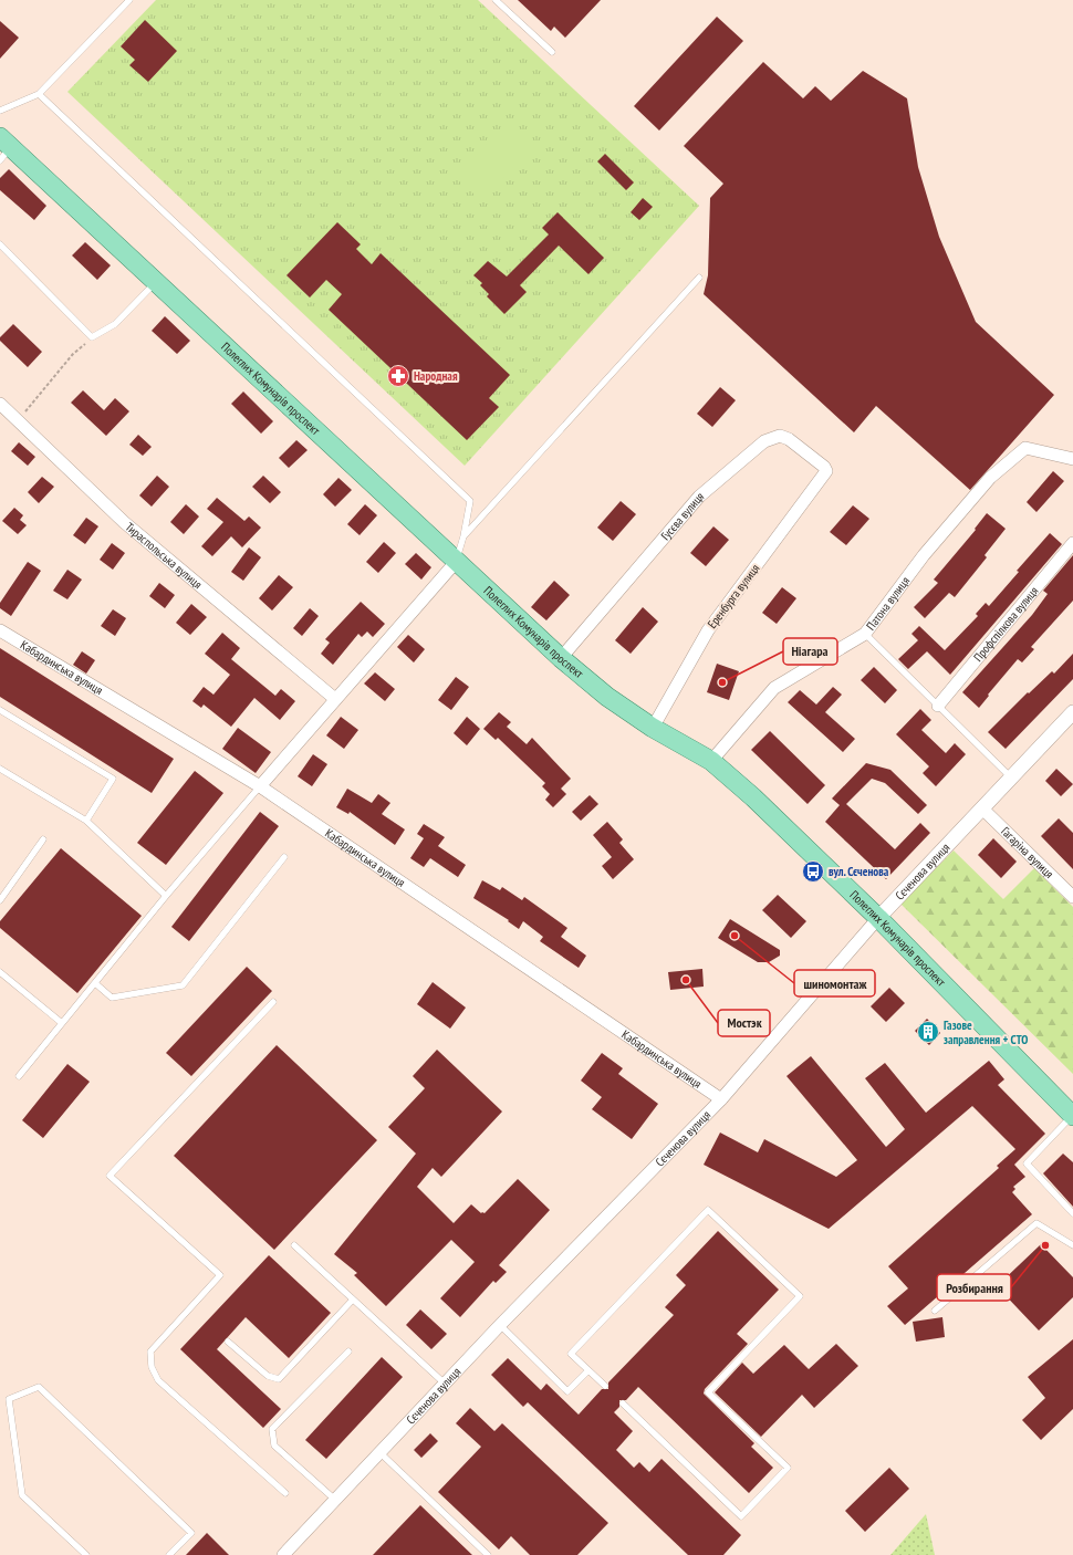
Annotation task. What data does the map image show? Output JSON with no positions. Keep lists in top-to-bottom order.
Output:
{
  "streets": {
    "main road": ["Полеглих Комунарів проспект"],
    "street": [
      "Гусєва вулиця",
      "Тираспольська вулиця",
      "Еренбурга вулиця",
      "Патона вулиця",
      "Профспілкова вулиця",
      "Кабардинська вулиця",
      "Гагаріна вулиця",
      "Сєченова вулиця"
    ]
  },
  "crossings": [
    ["Полеглих Комунарів проспект", "Гусєва вулиця"],
    ["Полеглих Комунарів проспект", "Еренбурга вулиця"],
    ["Полеглих Комунарів проспект", "Патона вулиця"],
    ["Полеглих Комунарів проспект", "Сєченова вулиця"],
    ["Гусєва вулиця", "Еренбурга вулиця"],
    ["Кабардинська вулиця", "Сєченова вулиця"],
    ["Гагаріна вулиця", "Сєченова вулиця"]
  ],
  "places": {
    "pharmacy": ["Народная"],
    "other": [
      "Ніагара",
      "шиномонтаж",
      "Мостэк",
      "Розбирання"
    ],
    "bus stop": ["вул. Сєченова"],
    "building": ["Газове заправлення + СТО"]
  }
}
